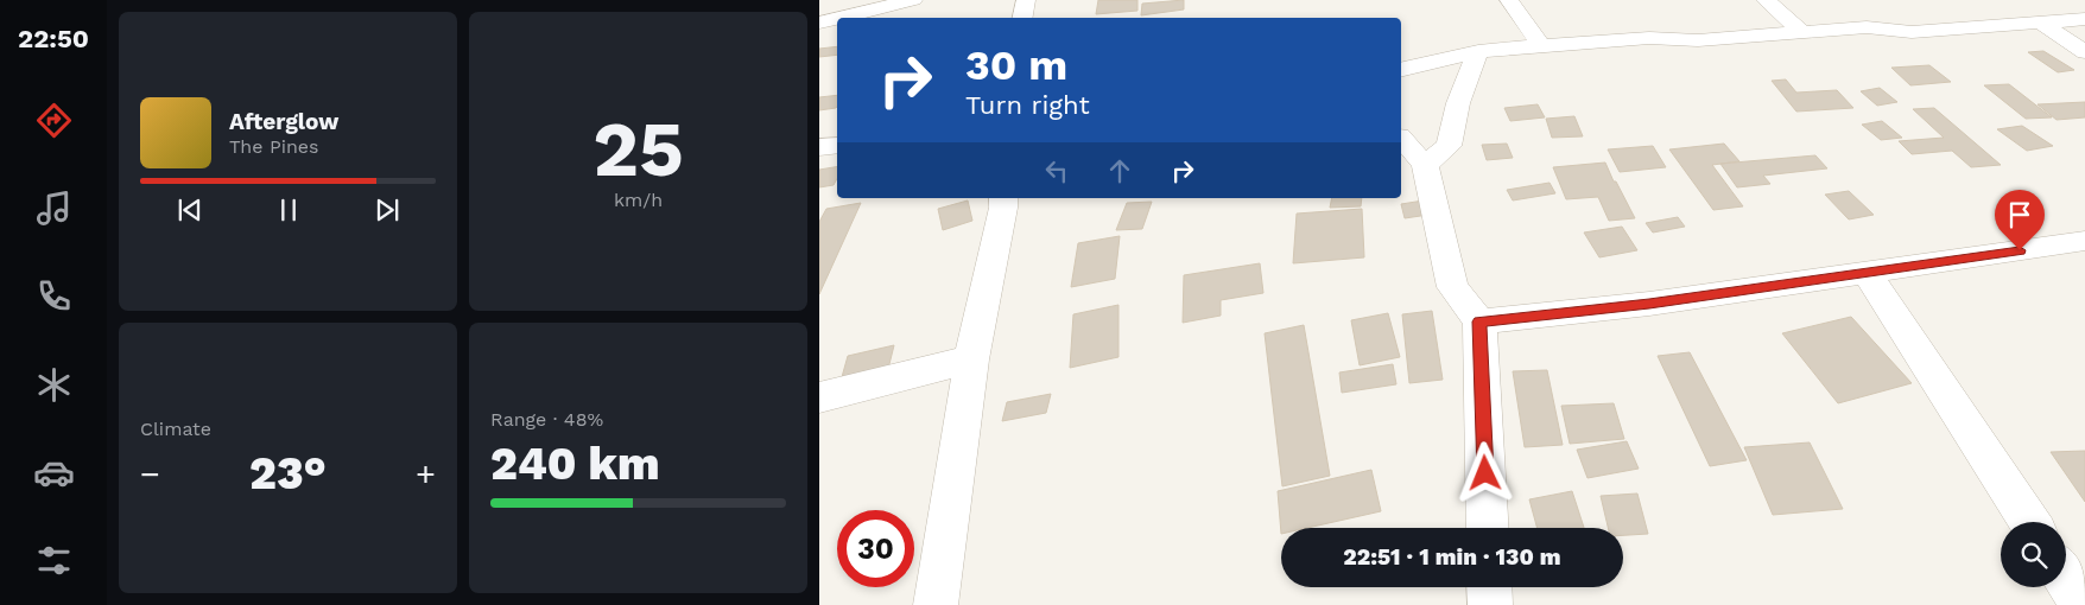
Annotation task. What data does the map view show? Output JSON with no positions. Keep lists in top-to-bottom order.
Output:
{
  "page": {
    "tabs": "22:50",
    "tile": [
      ["25", "km/h"],
      "Climate",
      ["Range · 48%", "240 km"]
    ],
    "turn": ["30 m", "Turn right"],
    "song": ["Afterglow", "The Pines"],
    "heat": ["−", "23°", "+"],
    "limit": "30",
    "trip": "22:51 · 1 min · 130 m"
  }
}
